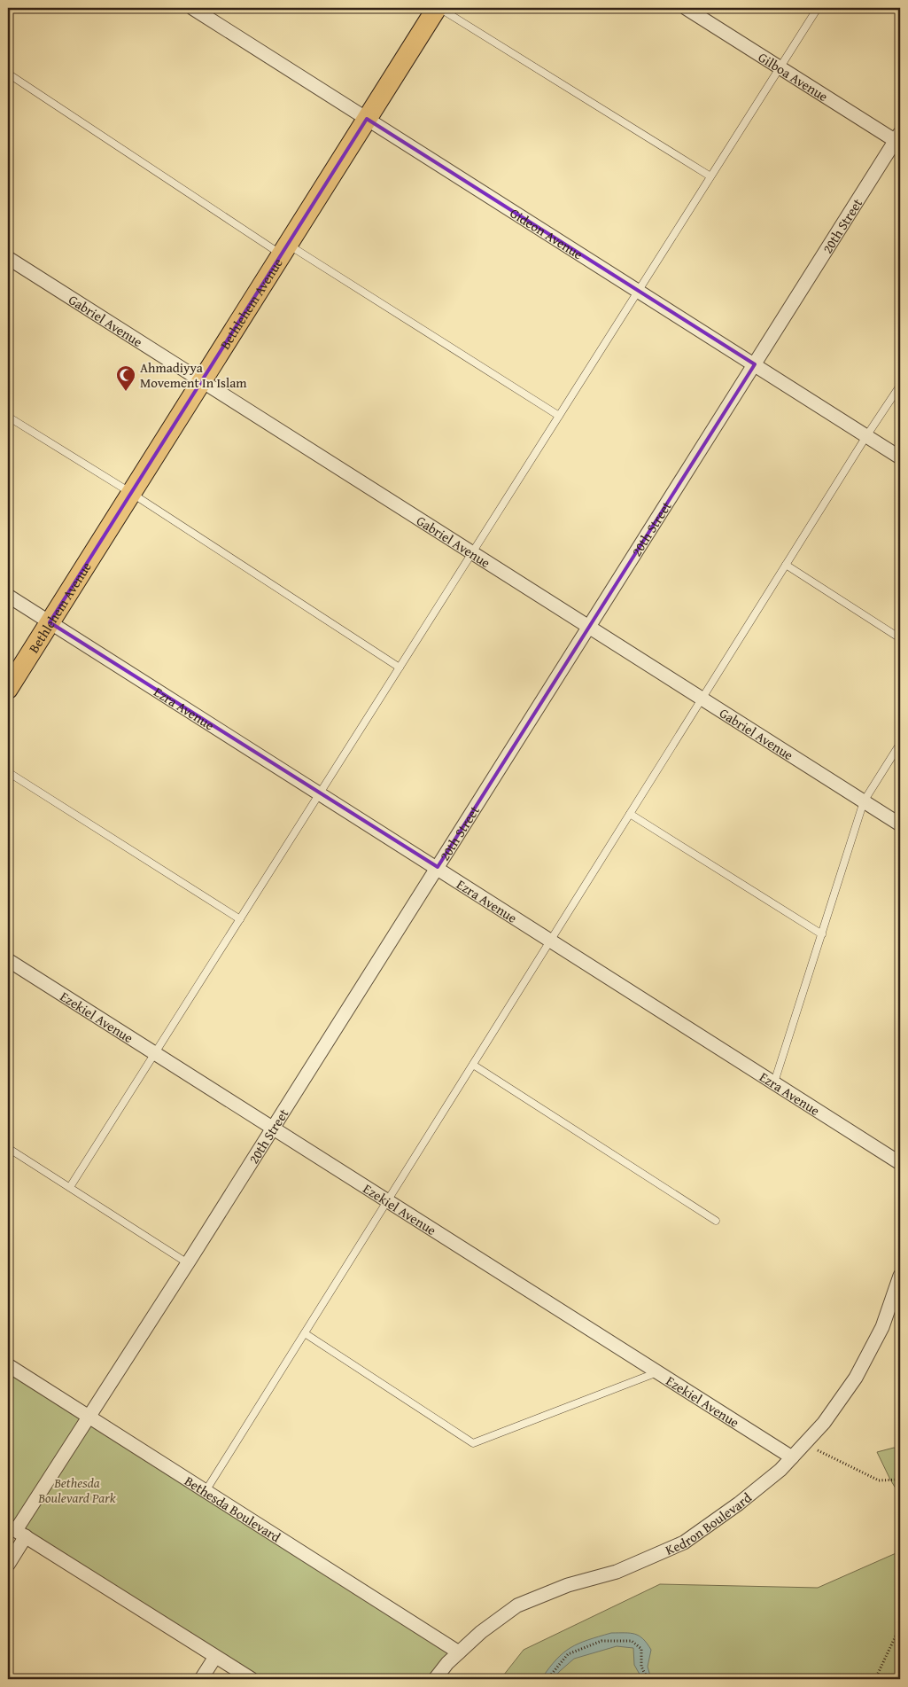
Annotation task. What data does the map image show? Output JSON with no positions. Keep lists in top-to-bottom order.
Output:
{
  "streets": {
    "main road": ["Bethlehem Avenue"],
    "street": [
      "Gilboa Avenue",
      "20th Street",
      "Gideon Avenue",
      "Gabriel Avenue",
      "Ezra Avenue",
      "Ezekiel Avenue",
      "Bethesda Boulevard",
      "Kedron Boulevard"
    ]
  },
  "crossings": [
    ["Gilboa Avenue", "20th Street"],
    ["20th Street", "Gideon Avenue"],
    ["20th Street", "Gabriel Avenue"],
    ["20th Street", "Ezra Avenue"],
    ["20th Street", "Ezekiel Avenue"],
    ["20th Street", "Bethesda Boulevard"],
    ["Gideon Avenue", "Bethlehem Avenue"],
    ["Bethlehem Avenue", "Gabriel Avenue"],
    ["Bethlehem Avenue", "Ezra Avenue"],
    ["Ezekiel Avenue", "Kedron Boulevard"],
    ["Bethesda Boulevard", "Kedron Boulevard"]
  ],
  "parks": ["Bethesda Boulevard Park"],
  "places": {
    "mosque": ["Ahmadiyya Movement In Islam"]
  }
}
